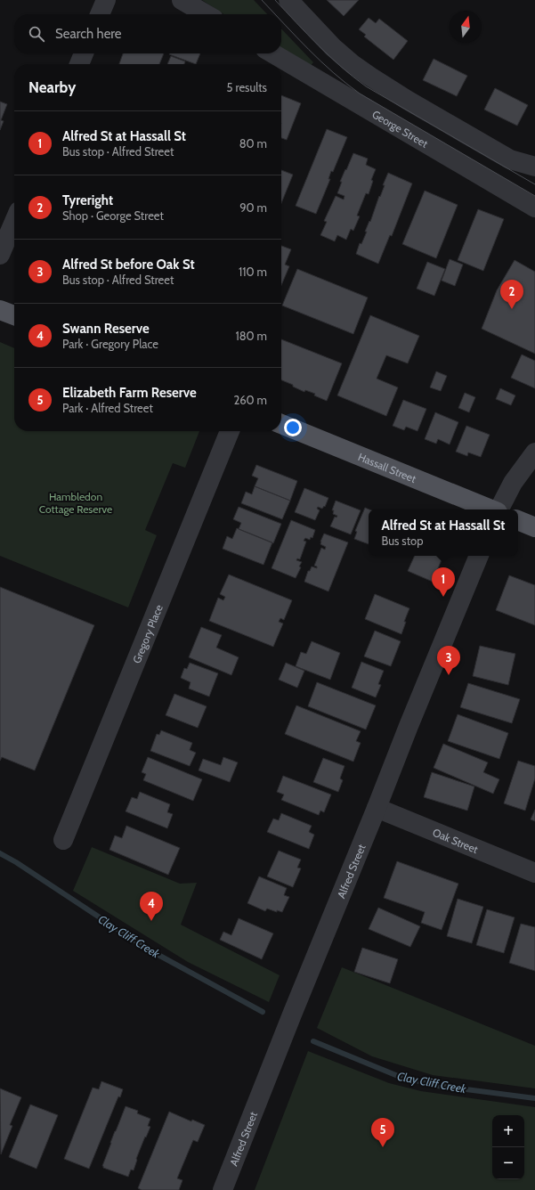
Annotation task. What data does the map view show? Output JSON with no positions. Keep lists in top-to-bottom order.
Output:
{
  "streets": {
    "main road": ["Hassall Street"],
    "street": [
      "George Street",
      "Gregory Place",
      "Oak Street",
      "Alfred Street"
    ]
  },
  "crossings": [
    ["Oak Street", "Alfred Street"]
  ],
  "water": ["Clay Cliff Creek"],
  "parks": ["Hambledon Cottage Reserve"],
  "north": "top",
  "page": {
    "search": "Search here",
    "heading": ["Nearby", "5 results"],
    "list": [
      {
        "mark": "1",
        "name": "Alfred St at Hassall St",
        "note": "Bus stop · Alfred Street",
        "value": "80 m"
      },
      {
        "mark": "2",
        "name": "Tyreright",
        "note": "Shop · George Street",
        "value": "90 m"
      },
      {
        "mark": "3",
        "name": "Alfred St before Oak St",
        "note": "Bus stop · Alfred Street",
        "value": "110 m"
      },
      {
        "mark": "4",
        "name": "Swann Reserve",
        "note": "Park · Gregory Place",
        "value": "180 m"
      },
      {
        "mark": "5",
        "name": "Elizabeth Farm Reserve",
        "note": "Park · Alfred Street",
        "value": "260 m"
      }
    ],
    "pins": [
      "2",
      "1",
      "3",
      "4",
      "5"
    ],
    "popup": ["Alfred St at Hassall St", "Bus stop"],
    "map_buttons": ["+", "−"]
  }
}
